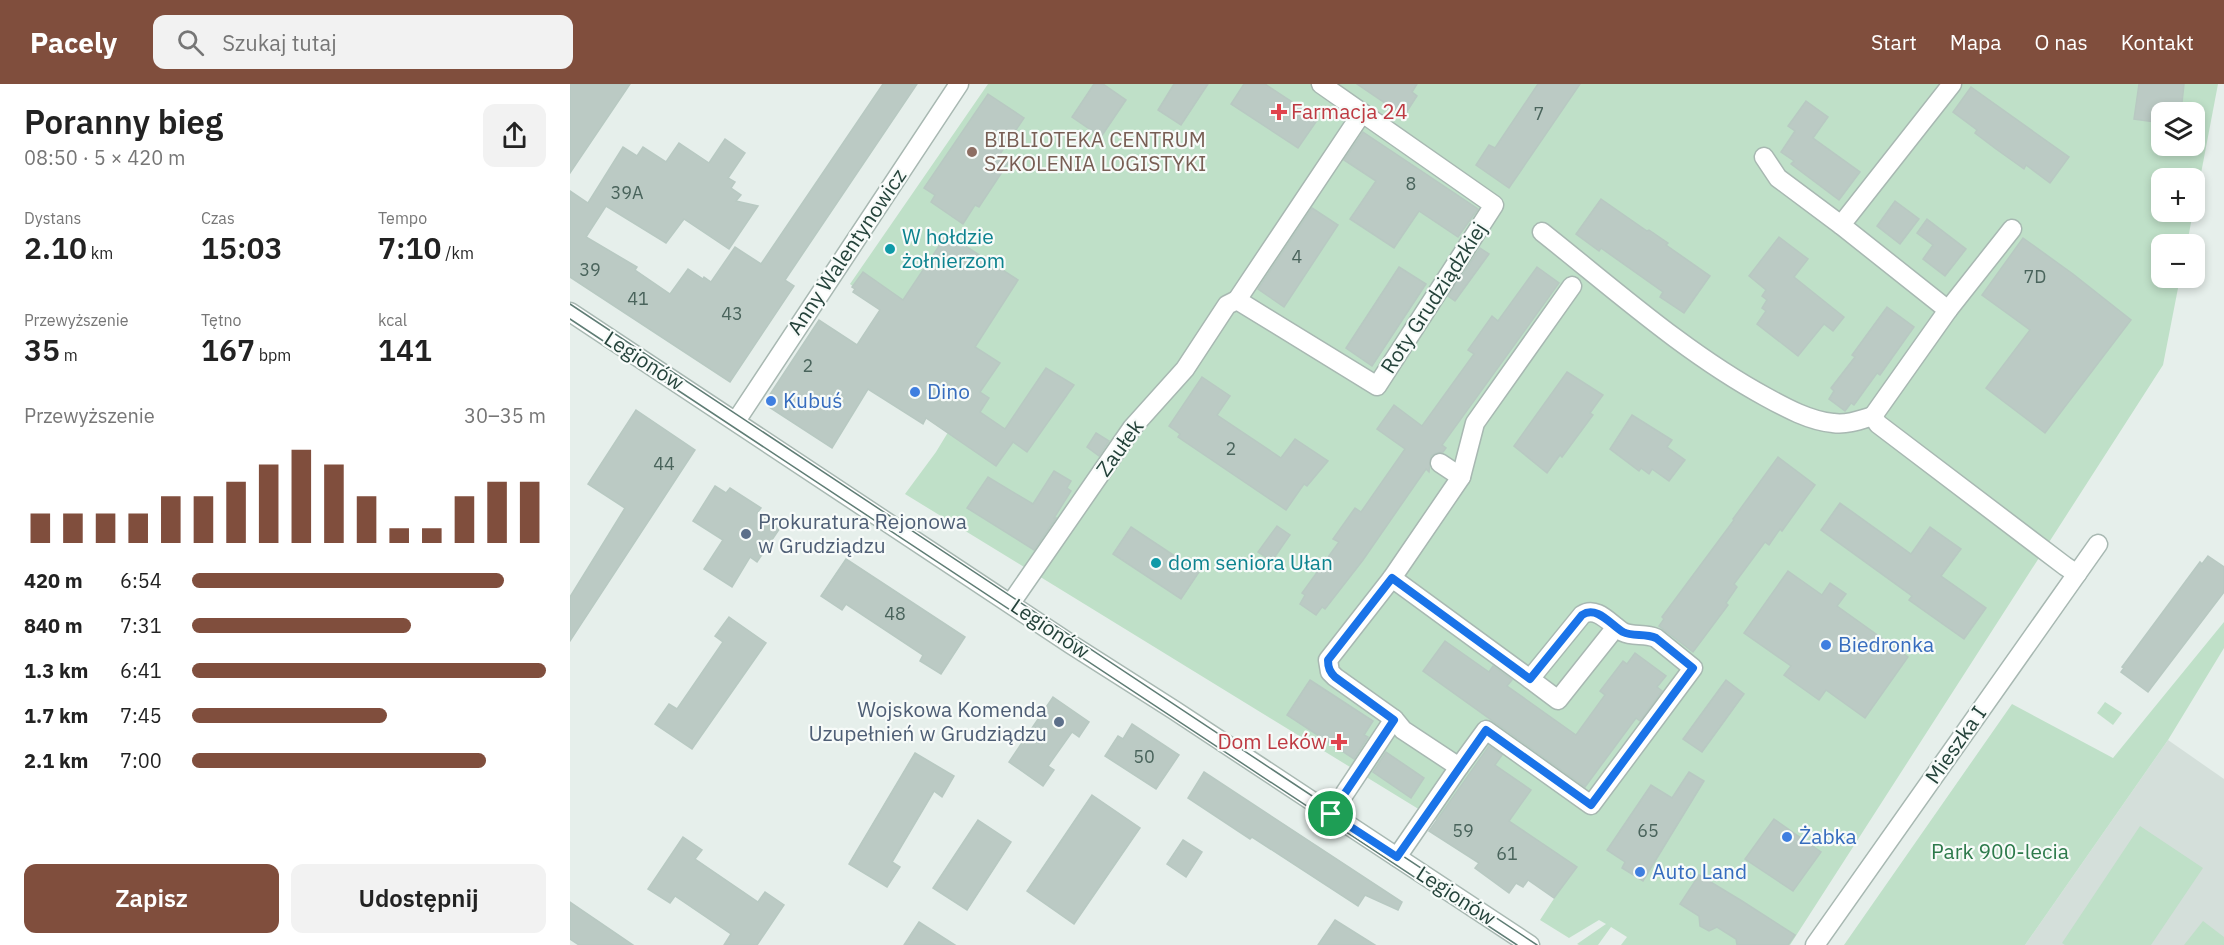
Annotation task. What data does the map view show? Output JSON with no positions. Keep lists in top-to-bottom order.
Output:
{
  "streets": {
    "street": [
      "Anny Walentynowicz",
      "Roty Grudziądzkiej",
      "Legionów",
      "Zaułek",
      "Mieszka I"
    ]
  },
  "crossings": [
    ["Anny Walentynowicz", "Legionów"],
    ["Roty Grudziądzkiej", "Zaułek"],
    ["Legionów", "Zaułek"]
  ],
  "parks": ["Park 900-lecia"],
  "places": {
    "health": ["Farmacja 24", "Dom Leków"],
    "other": [
      "BIBLIOTEKA CENTRUM SZKOLENIA LOGISTYKI",
      "W hołdzie żołnierzom",
      "Dino",
      "Kubuś",
      "Prokuratura Rejonowa w Grudziądzu",
      "dom seniora Ułan",
      "Biedronka",
      "Wojskowa Komenda Uzupełnień w Grudziądzu",
      "Żabka",
      "Auto Land"
    ]
  },
  "house_numbers": [
    "7",
    "8",
    "39A",
    "4",
    "39",
    "7D",
    "41",
    "43",
    "2",
    "2",
    "44",
    "48",
    "50",
    "59",
    "65",
    "61"
  ],
  "page": {
    "header": "Pacely",
    "search": "Szukaj tutaj",
    "nav": [
      "Start",
      "Mapa",
      "O nas",
      "Kontakt"
    ],
    "heading": ["Poranny bieg", "08:50 · 5 × 420 m"],
    "map_buttons": ["+", "−"],
    "stats": [
      ["Dystans", "2.10 km"],
      ["Czas", "15:03"],
      ["Tempo", "7:10 /km"],
      ["Przewyższenie", "35 m"],
      ["Tętno", "167 bpm"],
      ["kcal", "141"]
    ],
    "chart": ["Przewyższenie", "30–35 m"],
    "list": [
      {
        "name": "420 m",
        "note": "6:54"
      },
      {
        "name": "840 m",
        "note": "7:31"
      },
      {
        "name": "1.3 km",
        "note": "6:41"
      },
      {
        "name": "1.7 km",
        "note": "7:45"
      },
      {
        "name": "2.1 km",
        "note": "7:00"
      }
    ],
    "buttons": ["Zapisz", "Udostępnij"]
  }
}
